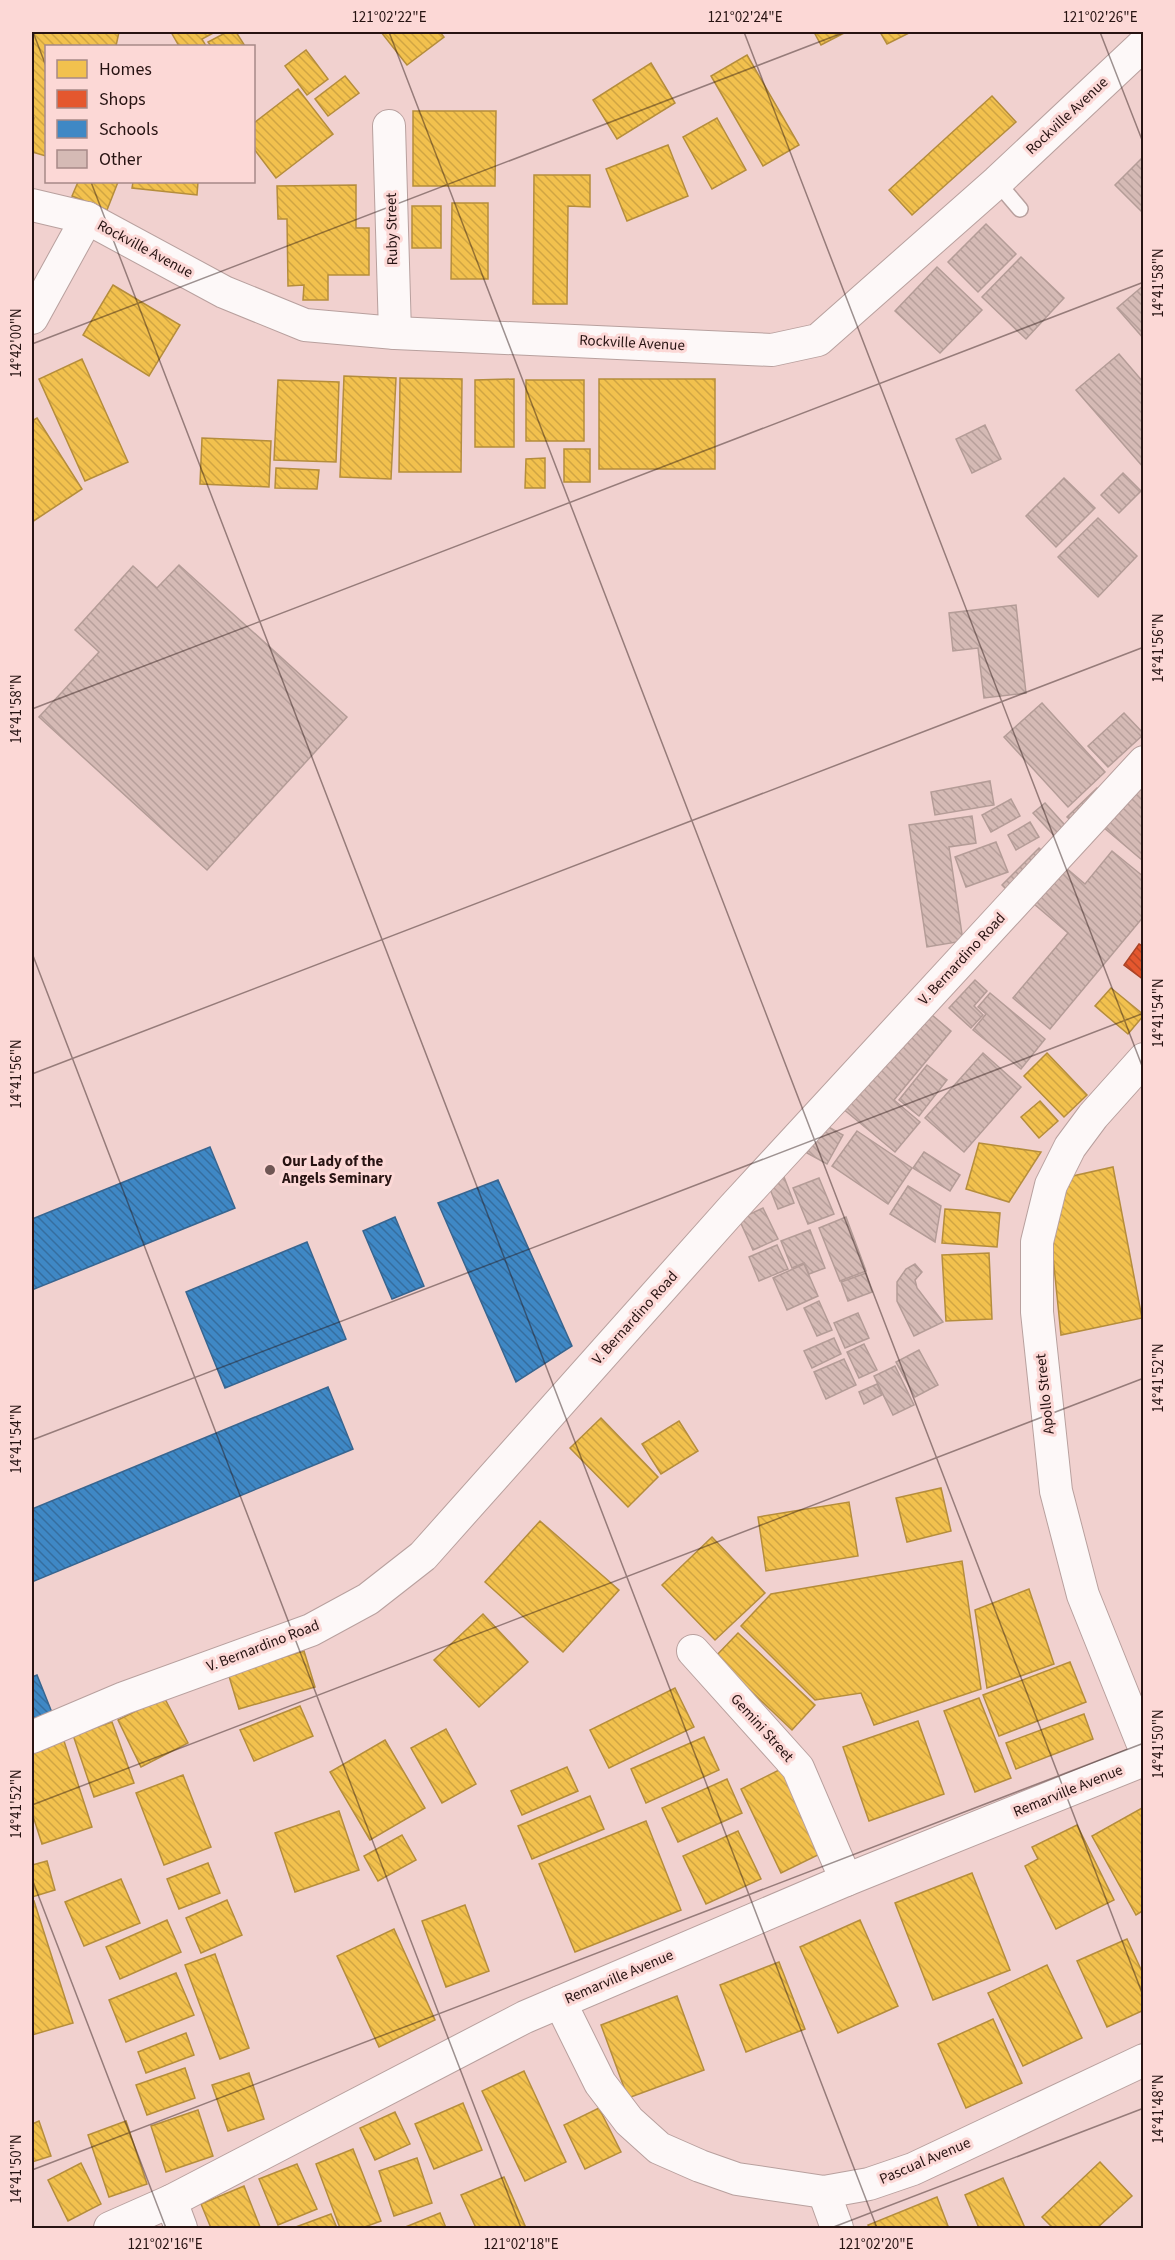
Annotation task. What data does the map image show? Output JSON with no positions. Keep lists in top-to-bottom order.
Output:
{
  "streets": {
    "street": [
      "Rockville Avenue",
      "Ruby Street",
      "V. Bernardino Road",
      "Apollo Street",
      "Gemini Street",
      "Remarville Avenue",
      "Pascual Avenue"
    ]
  },
  "crossings": [
    ["Rockville Avenue", "Ruby Street"],
    ["Gemini Street", "Remarville Avenue"],
    ["Remarville Avenue", "Pascual Avenue"]
  ],
  "places": ["Our Lady of the Angels Seminary"],
  "legend": [
    "Homes",
    "Shops",
    "Schools",
    "Other"
  ],
  "coordinates": [
    "121°02'22\"E",
    "121°02'24\"E",
    "121°02'26\"E",
    "14°41'58\"N",
    "14°42'00\"N",
    "14°41'56\"N",
    "14°41'54\"N",
    "14°41'52\"N",
    "14°41'50\"N",
    "14°41'48\"N",
    "121°02'16\"E",
    "121°02'18\"E",
    "121°02'20\"E"
  ]
}
